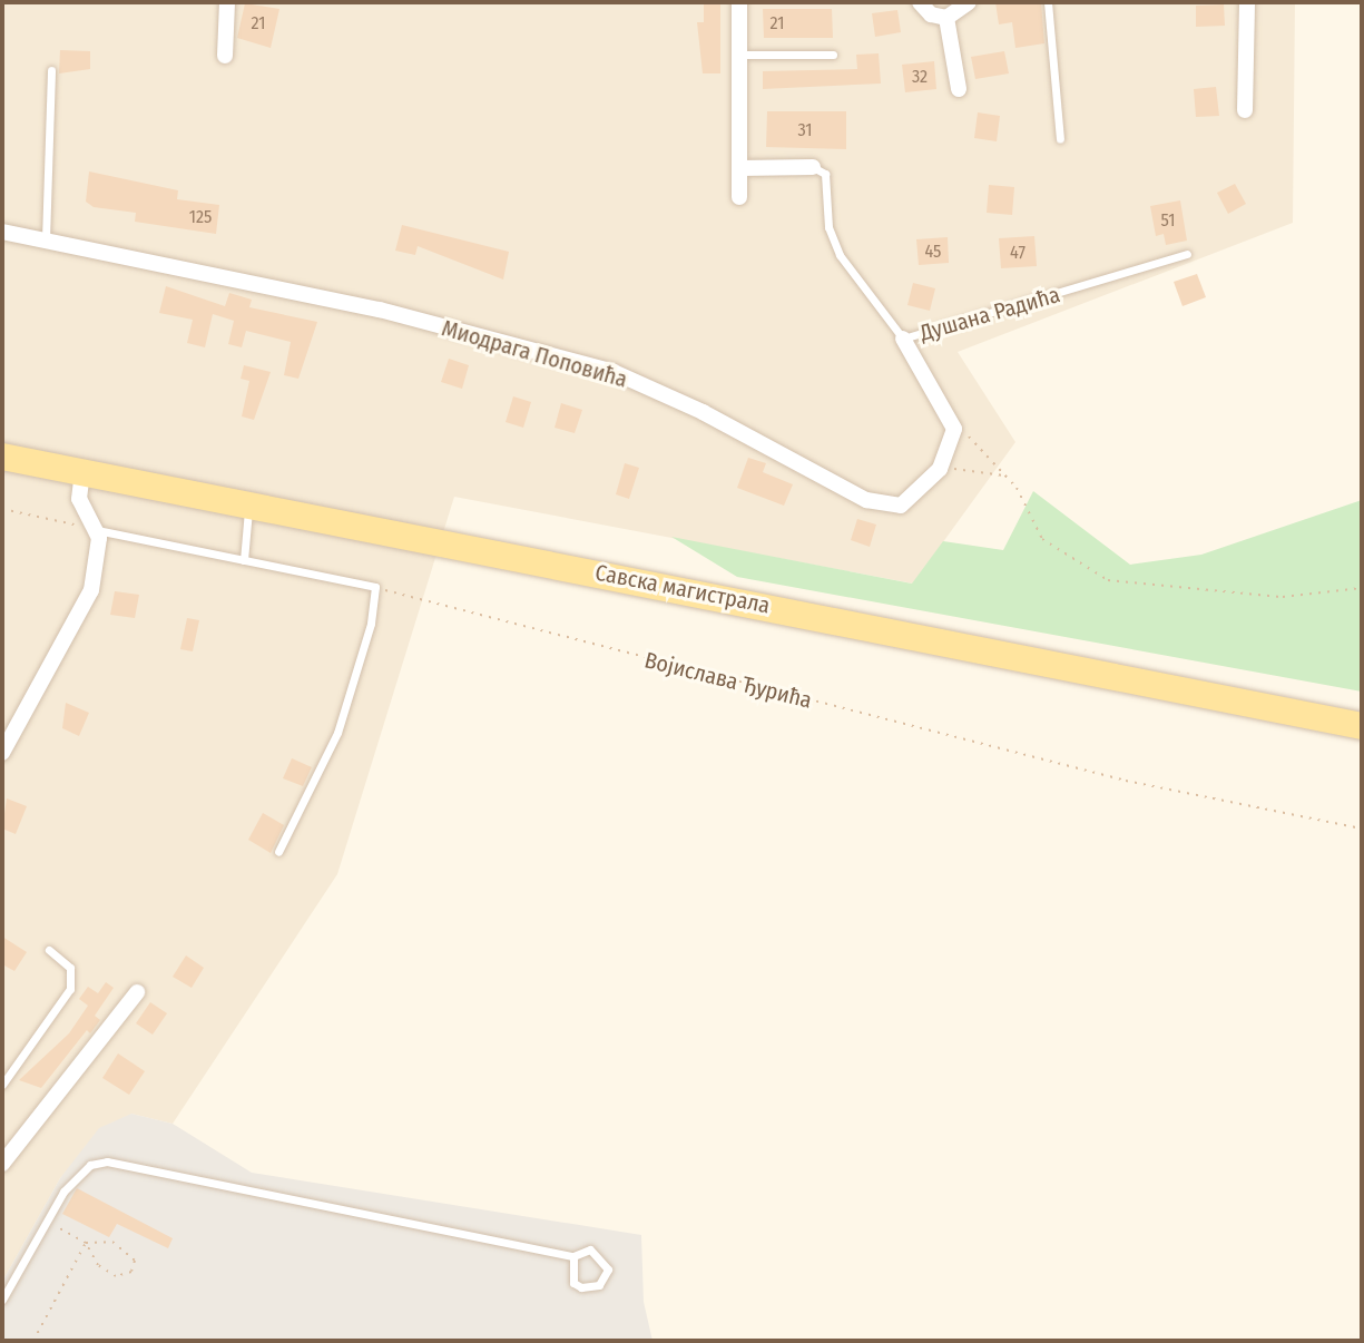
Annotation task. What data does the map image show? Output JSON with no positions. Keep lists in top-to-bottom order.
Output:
{
  "streets": {
    "main road": ["Савска магистрала"],
    "street": ["Душана Радића", "Миодрага Поповића"],
    "path": ["Војислава Ђурића"]
  },
  "house_numbers": [
    "21",
    "21",
    "32",
    "31",
    "125",
    "51",
    "45",
    "47"
  ]
}
